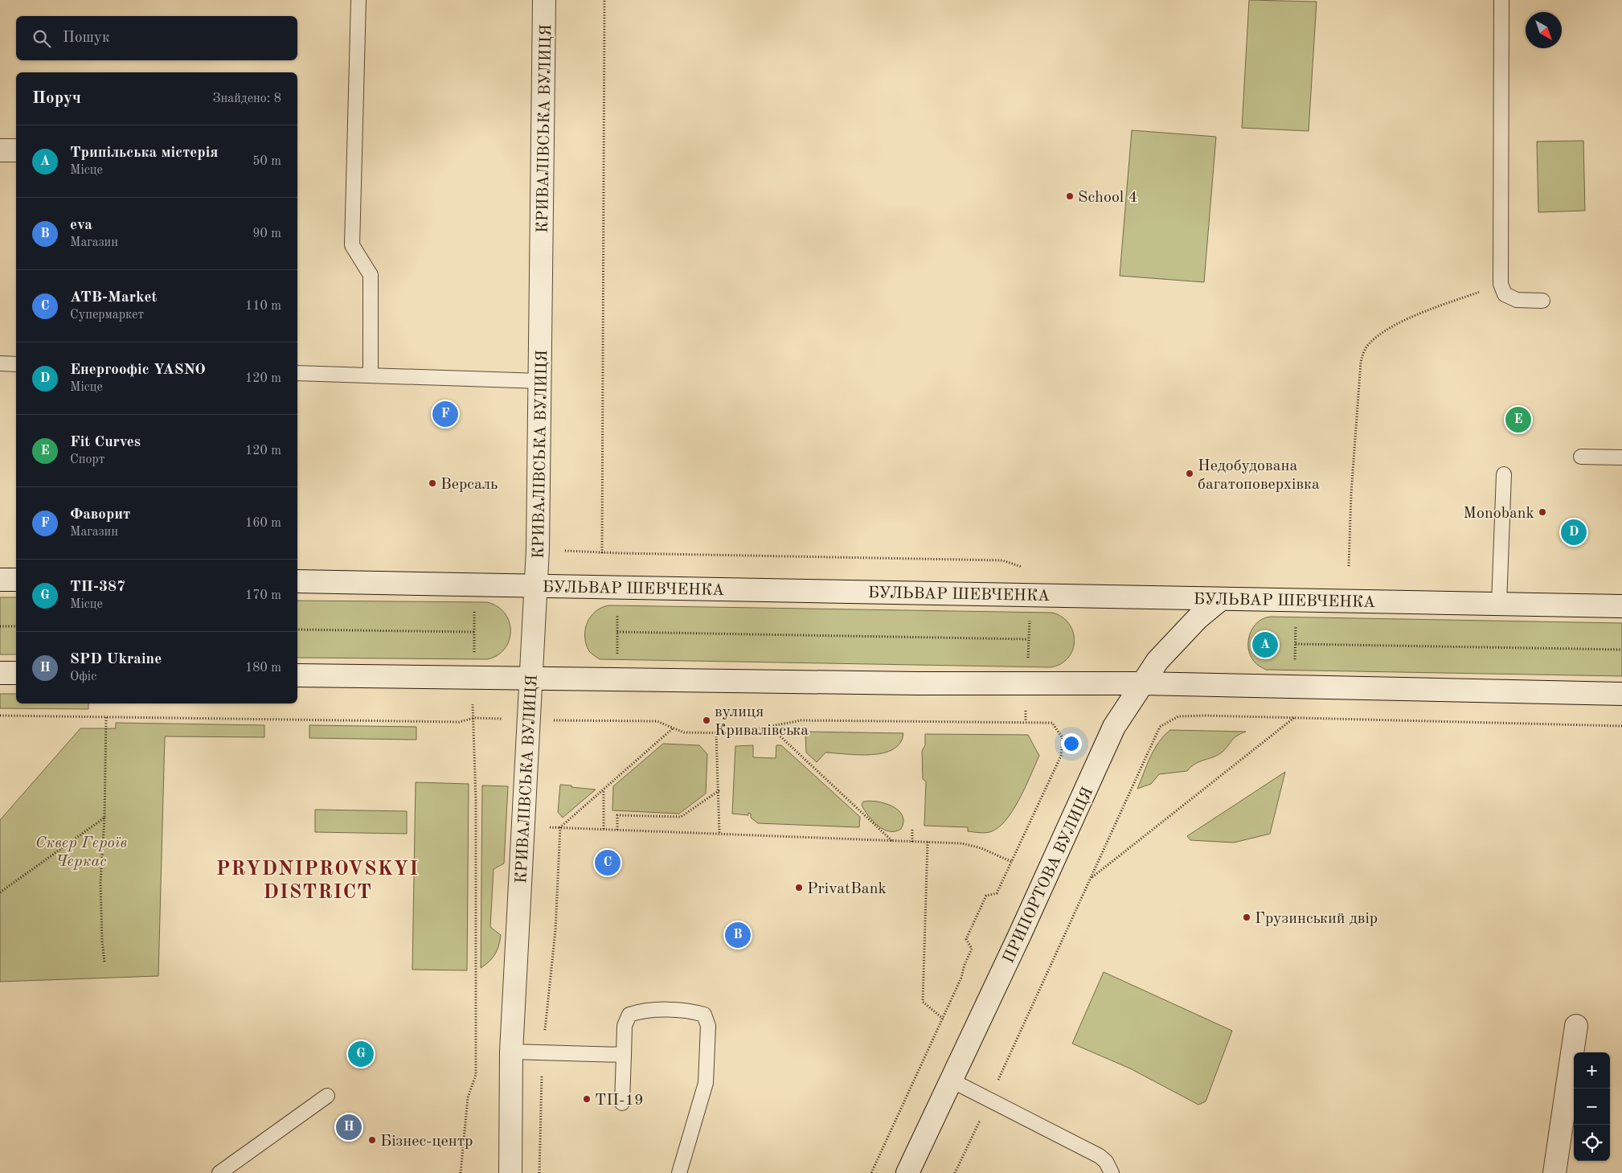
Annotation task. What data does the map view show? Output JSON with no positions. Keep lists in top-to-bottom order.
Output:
{
  "streets": {
    "main road": ["КРИВАЛІВСЬКА ВУЛИЦЯ", "БУЛЬВАР ШЕВЧЕНКА", "ПРИПОРТОВА ВУЛИЦЯ"]
  },
  "crossings": [
    ["КРИВАЛІВСЬКА ВУЛИЦЯ", "БУЛЬВАР ШЕВЧЕНКА"],
    ["БУЛЬВАР ШЕВЧЕНКА", "ПРИПОРТОВА ВУЛИЦЯ"]
  ],
  "districts": ["PRYDNIPROVSKYI DISTRICT"],
  "parks": ["Сквер Героїв Черкас"],
  "places": [
    "School 4",
    "Недобудована багатоповерхівка",
    "Версаль",
    "Monobank",
    "вулиця Кривалівська",
    "PrivatBank",
    "Грузинський двір",
    "ТП-19",
    "Бізнес-центр"
  ],
  "north": "bottom right",
  "page": {
    "search": "Пошук",
    "heading": ["Поруч", "Знайдено: 8"],
    "list": [
      {
        "mark": "A",
        "name": "Трипільська містерія",
        "note": "Місце",
        "value": "50 m"
      },
      {
        "mark": "B",
        "name": "eva",
        "note": "Магазин",
        "value": "90 m"
      },
      {
        "mark": "C",
        "name": "ATB-Market",
        "note": "Супермаркет",
        "value": "110 m"
      },
      {
        "mark": "D",
        "name": "Енергоофіс YASNO",
        "note": "Місце",
        "value": "120 m"
      },
      {
        "mark": "E",
        "name": "Fit Curves",
        "note": "Спорт",
        "value": "120 m"
      },
      {
        "mark": "F",
        "name": "Фаворит",
        "note": "Магазин",
        "value": "160 m"
      },
      {
        "mark": "G",
        "name": "ТП-387",
        "note": "Місце",
        "value": "170 m"
      },
      {
        "mark": "H",
        "name": "SPD Ukraine",
        "note": "Офіс",
        "value": "180 m"
      }
    ],
    "pins": [
      "F",
      "E",
      "D",
      "A",
      "C",
      "B",
      "G",
      "H"
    ],
    "map_buttons": ["+", "−"]
  }
}
